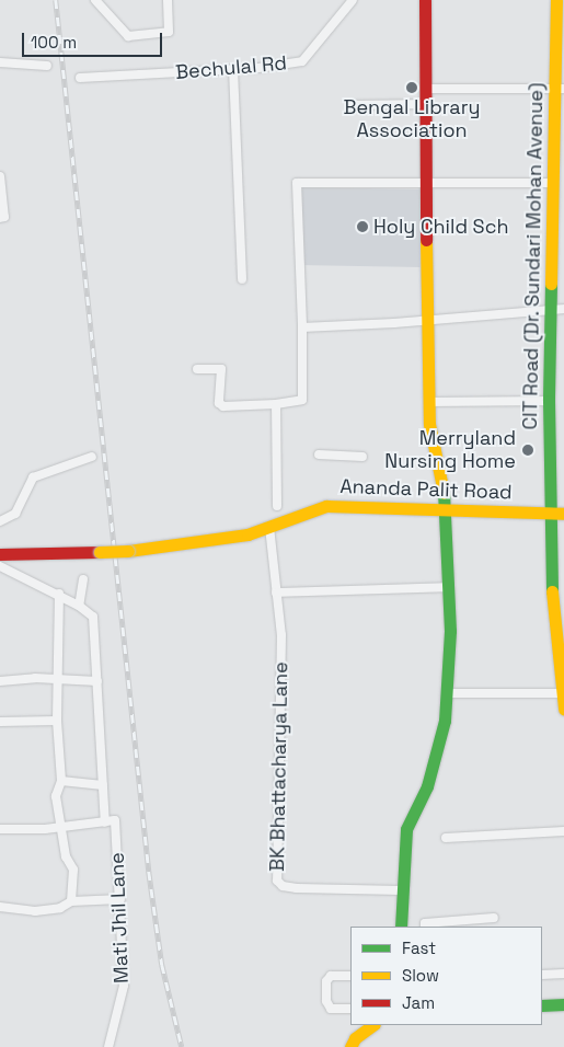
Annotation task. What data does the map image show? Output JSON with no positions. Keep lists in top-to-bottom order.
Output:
{
  "streets": {
    "street": [
      "Bechulal Rd",
      "CIT Road (Dr. Sundari Mohan Avenue)",
      "Ananda Palit Road",
      "BK Bhattacharya Lane",
      "Mati Jhil Lane"
    ]
  },
  "crossings": [
    ["CIT Road (Dr. Sundari Mohan Avenue)", "Ananda Palit Road"],
    ["Ananda Palit Road", "BK Bhattacharya Lane"]
  ],
  "places": ["Bengal Library Association", "Holy Child Sch", "Merryland Nursing Home"],
  "legend": ["Fast", "Slow", "Jam"],
  "scale_bar": "100 m"
}
